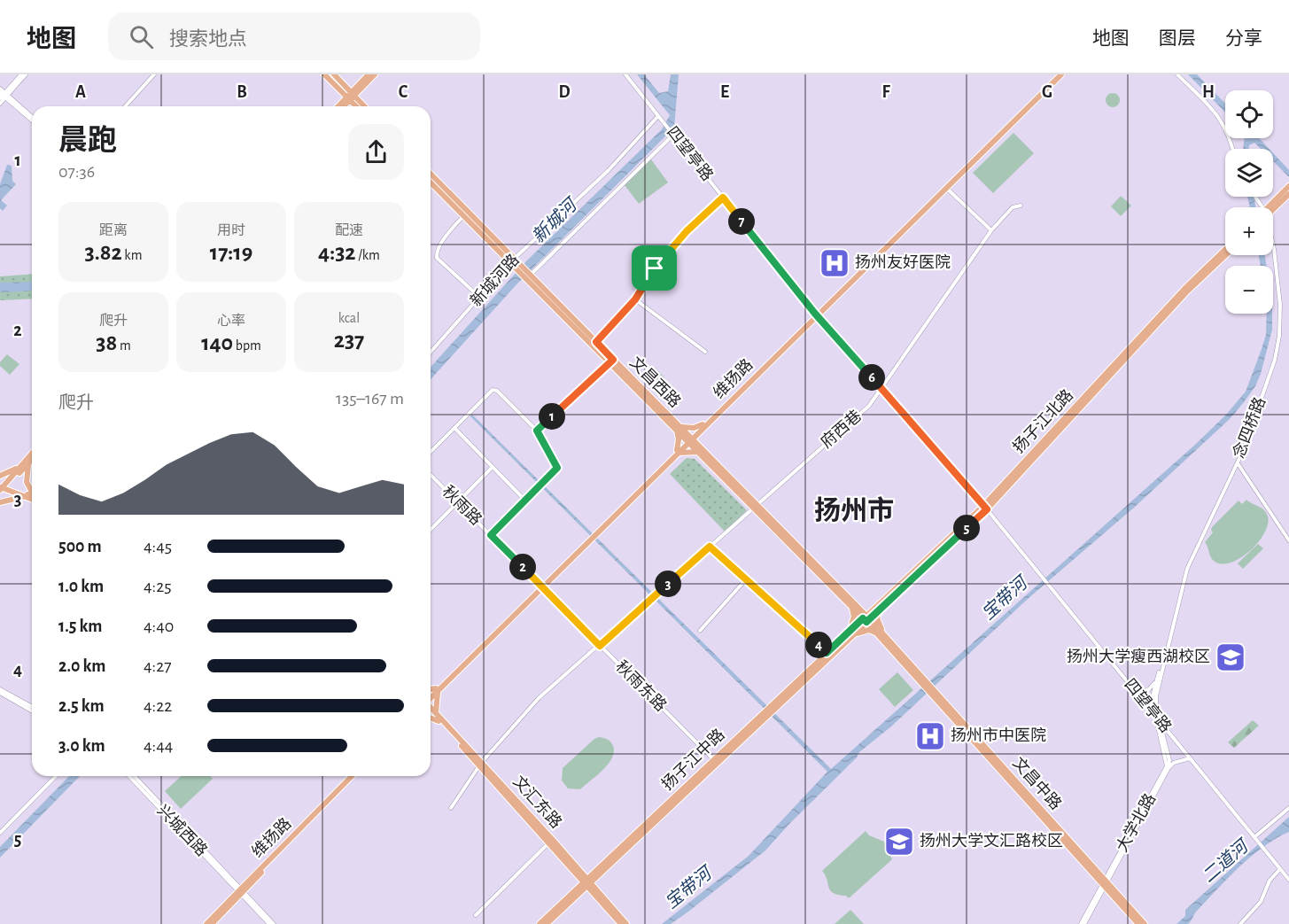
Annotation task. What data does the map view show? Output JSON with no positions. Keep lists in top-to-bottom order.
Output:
{
  "streets": {
    "main road": [
      "维扬路",
      "文昌西路",
      "扬子江北路",
      "扬子江中路",
      "文昌中路",
      "文汇东路"
    ],
    "street": [
      "四望亭路",
      "新城河路",
      "念四桥路",
      "府西巷",
      "秋雨路",
      "秋雨东路",
      "大学北路",
      "兴城西路"
    ]
  },
  "crossings": [
    ["四望亭路", "新城河路"],
    ["四望亭路", "维扬路"],
    ["四望亭路", "扬子江北路"],
    ["四望亭路", "念四桥路"],
    ["四望亭路", "府西巷"],
    ["四望亭路", "大学北路"],
    ["新城河路", "文昌西路"],
    ["维扬路", "文昌西路"],
    ["维扬路", "秋雨路"],
    ["维扬路", "秋雨东路"],
    ["维扬路", "兴城西路"],
    ["文昌西路", "扬子江北路"],
    ["文昌西路", "府西巷"],
    ["文昌西路", "扬子江中路"],
    ["文昌西路", "文昌中路"],
    ["扬子江北路", "扬子江中路"],
    ["扬子江北路", "文昌中路"],
    ["念四桥路", "大学北路"],
    ["府西巷", "秋雨东路"],
    ["府西巷", "文汇东路"],
    ["秋雨路", "秋雨东路"],
    ["秋雨东路", "扬子江中路"],
    ["扬子江中路", "文昌中路"],
    ["扬子江中路", "文汇东路"],
    ["文昌中路", "大学北路"]
  ],
  "districts": ["扬州市"],
  "water": ["新城河", "宝带河", "二道河"],
  "places": {
    "hospital": ["扬州友好医院", "扬州市中医院"],
    "school or university": ["扬州大学瘦西湖校区", "扬州大学文汇路校区"]
  },
  "page": {
    "header": "地图",
    "search": "搜索地点",
    "nav": ["地图", "图层", "分享"],
    "map_buttons": ["+", "−"],
    "heading": ["晨跑", "07:36"],
    "stats": [
      ["距离", "3.82 km"],
      ["用时", "17:19"],
      ["配速", "4:32 /km"],
      ["爬升", "38 m"],
      ["心率", "140 bpm"],
      ["kcal", "237"]
    ],
    "pins": [
      "7",
      "6",
      "1",
      "5",
      "2",
      "3",
      "4"
    ],
    "chart": ["爬升", "135–167 m"],
    "list": [
      {
        "name": "500 m",
        "note": "4:45"
      },
      {
        "name": "1.0 km",
        "note": "4:25"
      },
      {
        "name": "1.5 km",
        "note": "4:40"
      },
      {
        "name": "2.0 km",
        "note": "4:27"
      },
      {
        "name": "2.5 km",
        "note": "4:22"
      },
      {
        "name": "3.0 km",
        "note": "4:44"
      }
    ]
  },
  "grid": {
    "columns": [
      "A",
      "B",
      "C",
      "D",
      "E",
      "F",
      "G",
      "H"
    ],
    "rows": [
      "1",
      "2",
      "3",
      "4",
      "5"
    ]
  }
}
